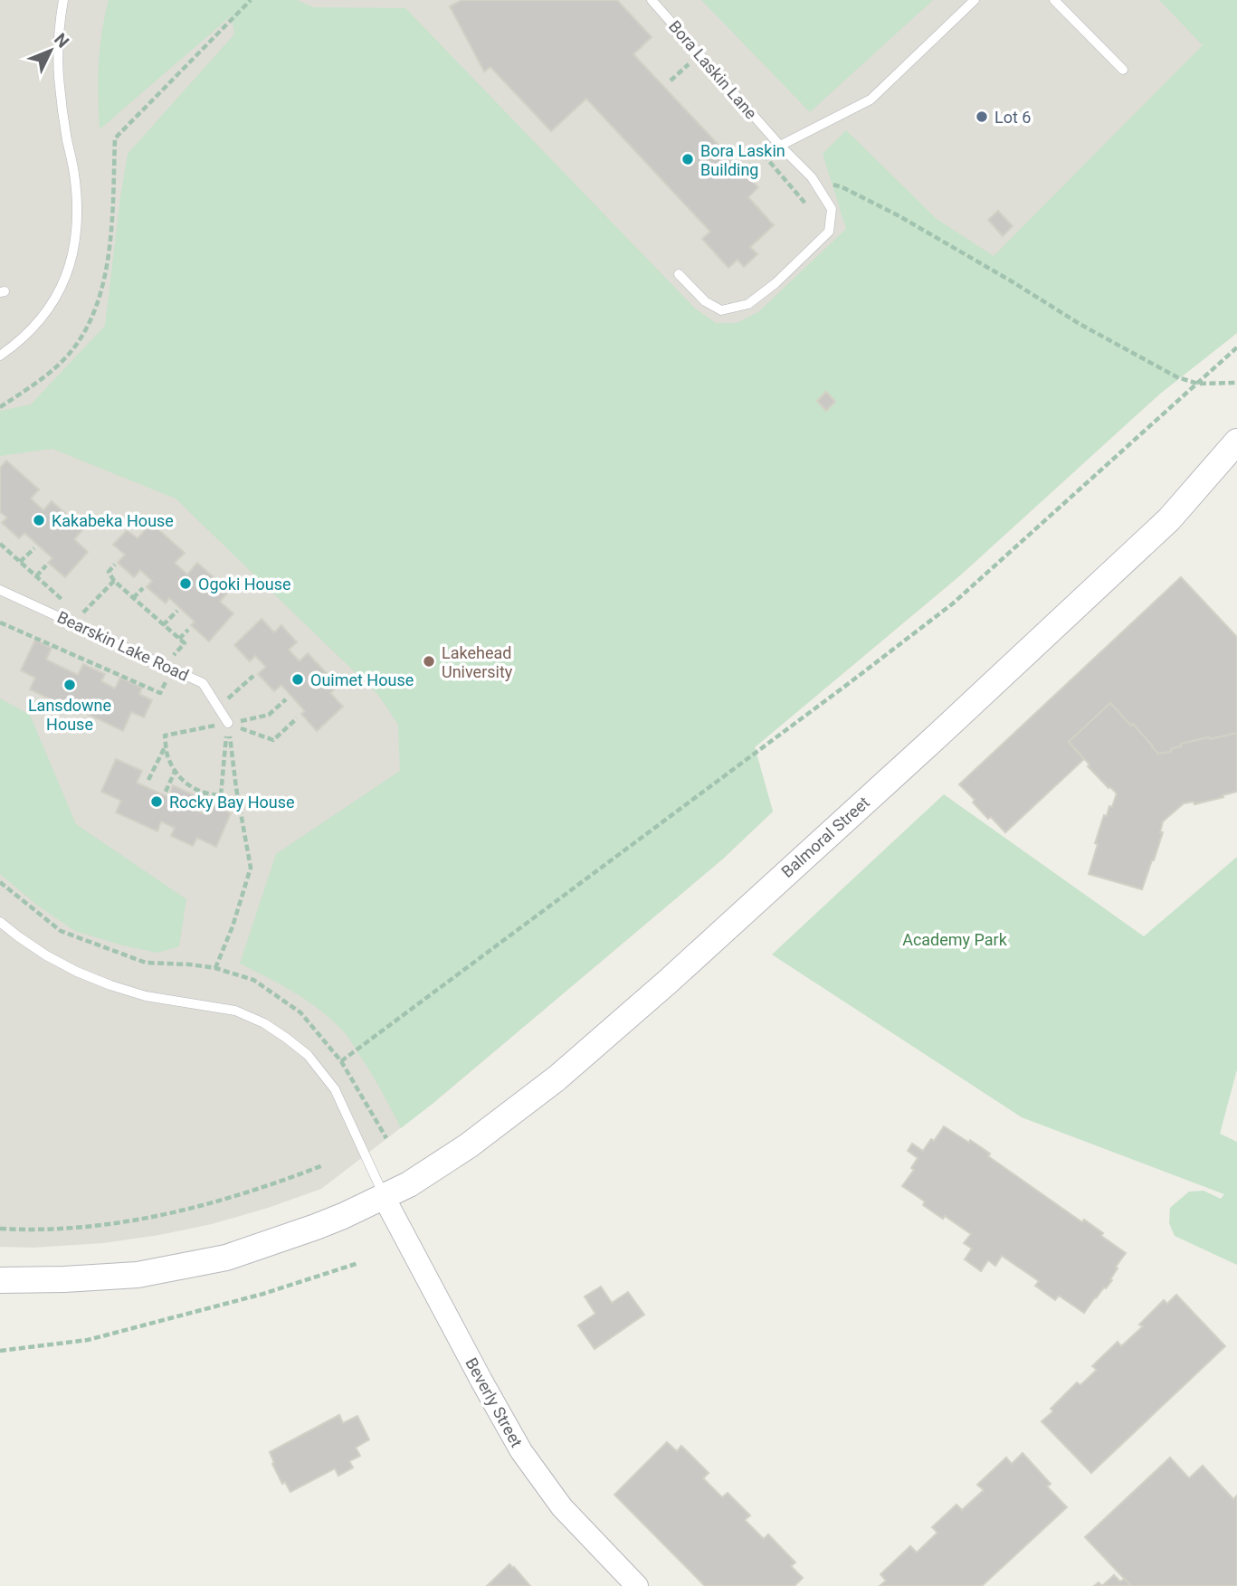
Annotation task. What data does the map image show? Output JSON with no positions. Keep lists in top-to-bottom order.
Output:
{
  "streets": {
    "main road": ["Balmoral Street"],
    "street": ["Beverly Street"],
    "lane": ["Bora Laskin Lane", "Bearskin Lake Road"]
  },
  "crossings": [
    ["Balmoral Street", "Beverly Street"]
  ],
  "parks": ["Academy Park"],
  "places": [
    "Lot 6",
    "Bora Laskin Building",
    "Kakabeka House",
    "Ogoki House",
    "Lakehead University",
    "Ouimet House",
    "Lansdowne House",
    "Rocky Bay House"
  ],
  "north": "top right"
}
